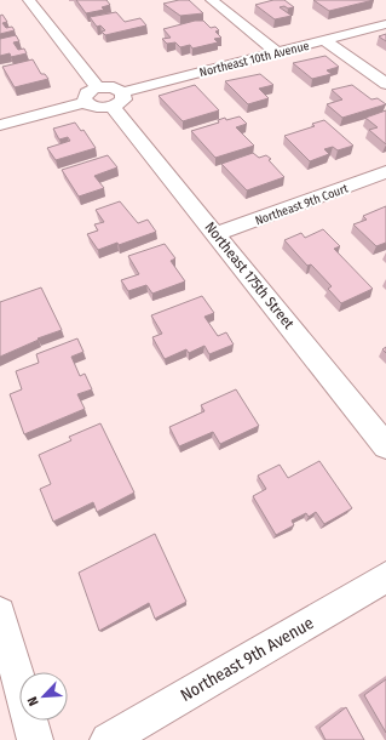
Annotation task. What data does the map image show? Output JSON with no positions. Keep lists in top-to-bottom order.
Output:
{
  "streets": {
    "street": [
      "Northeast 10th Avenue",
      "Northeast 9th Court",
      "Northeast 175th Street",
      "Northeast 9th Avenue"
    ]
  },
  "crossings": [
    ["Northeast 10th Avenue", "Northeast 175th Street"],
    ["Northeast 9th Court", "Northeast 175th Street"]
  ],
  "north": "bottom left"
}
